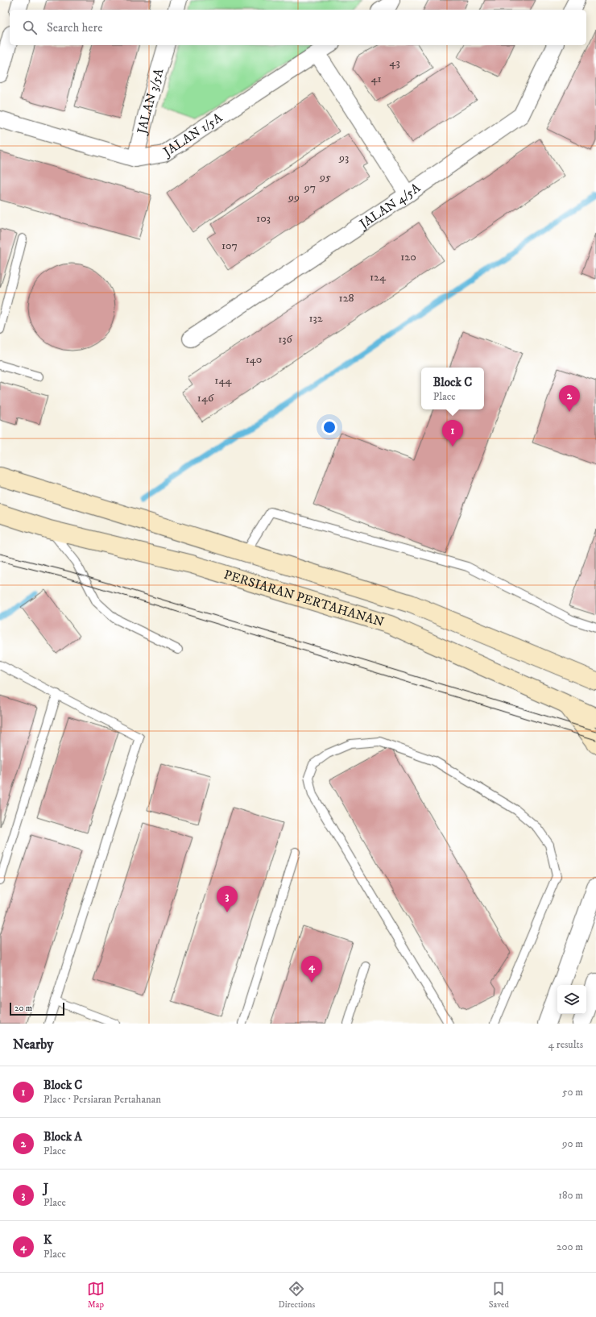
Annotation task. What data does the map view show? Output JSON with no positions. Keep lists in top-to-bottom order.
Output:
{
  "streets": {
    "main road": ["PERSIARAN PERTAHANAN"],
    "street": ["JALAN 3/5A", "JALAN 1/5A", "JALAN 4/5A"]
  },
  "crossings": [
    ["JALAN 3/5A", "JALAN 1/5A"]
  ],
  "house_numbers": [
    "43",
    "41",
    "93",
    "95",
    "97",
    "99",
    "103",
    "107",
    "120",
    "124",
    "128",
    "132",
    "136",
    "140",
    "144",
    "146"
  ],
  "scale_bar": "20 m",
  "page": {
    "search": "Search here",
    "popup": ["Block C", "Place"],
    "pins": [
      "2",
      "1",
      "3",
      "4"
    ],
    "scale": "20 m",
    "heading": ["Nearby", "4 results"],
    "list": [
      {
        "mark": "1",
        "name": "Block C",
        "note": "Place · Persiaran Pertahanan",
        "value": "50 m"
      },
      {
        "mark": "2",
        "name": "Block A",
        "note": "Place",
        "value": "90 m"
      },
      {
        "mark": "3",
        "name": "J",
        "note": "Place",
        "value": "180 m"
      },
      {
        "mark": "4",
        "name": "K",
        "note": "Place",
        "value": "200 m"
      }
    ],
    "nav": ["Map", "Directions", "Saved"]
  }
}
